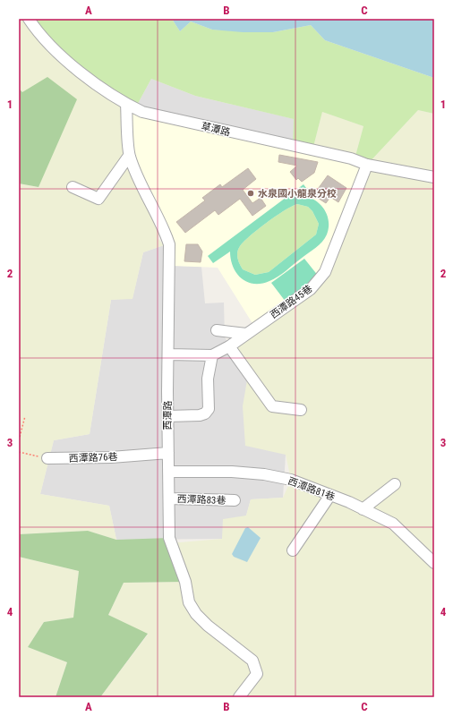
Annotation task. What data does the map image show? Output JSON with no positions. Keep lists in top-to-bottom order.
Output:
{
  "streets": {
    "street": [
      "草潭路",
      "西潭路45巷",
      "西潭路",
      "西潭路76巷",
      "西潭路81巷",
      "西潭路83巷"
    ]
  },
  "crossings": [
    ["草潭路", "西潭路45巷"],
    ["草潭路", "西潭路"],
    ["西潭路45巷", "西潭路"],
    ["西潭路", "西潭路76巷"],
    ["西潭路", "西潭路81巷"],
    ["西潭路", "西潭路83巷"]
  ],
  "places": ["水泉國小龍泉分校"],
  "grid": {
    "columns": ["A", "B", "C"],
    "rows": [
      "1",
      "2",
      "3",
      "4"
    ]
  }
}
